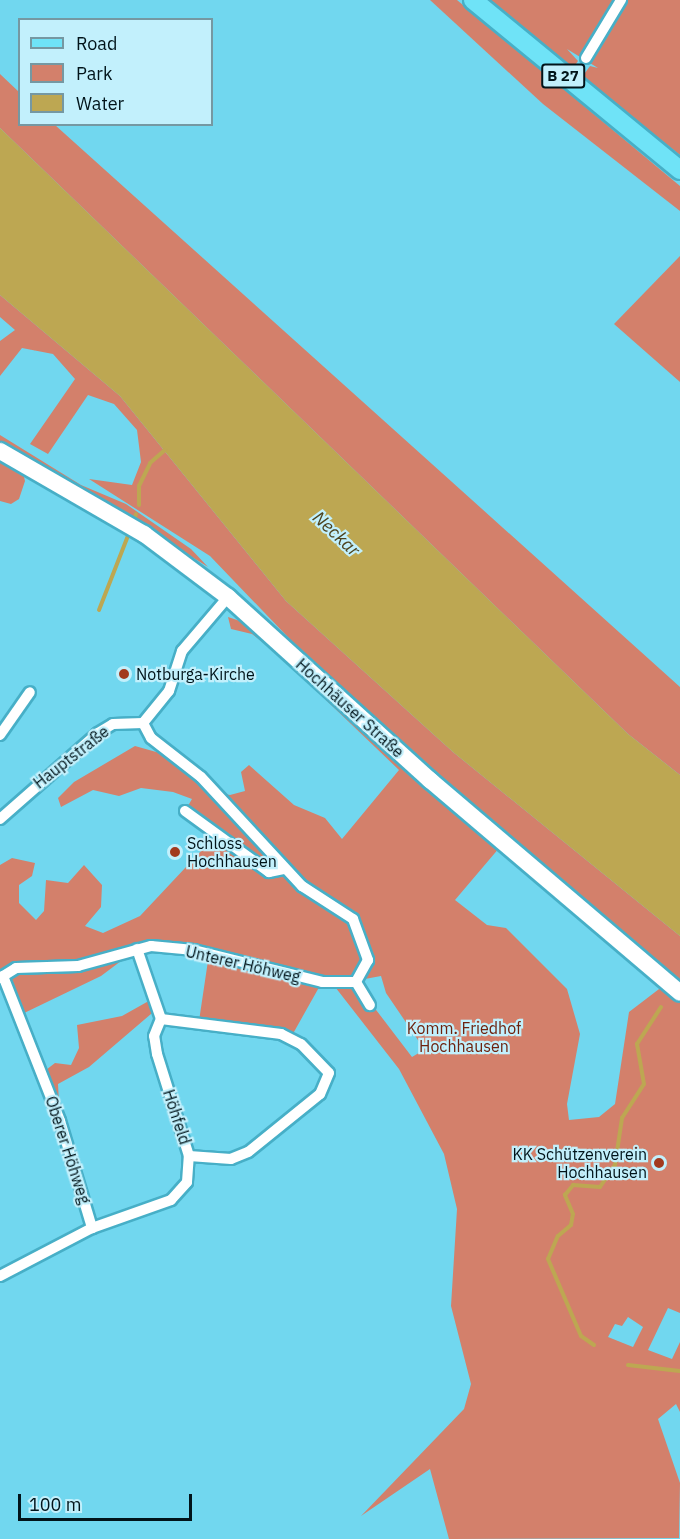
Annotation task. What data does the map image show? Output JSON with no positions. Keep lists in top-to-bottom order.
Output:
{
  "streets": {
    "main road": ["B 27", "Hochhäuser Straße"],
    "street": [
      "Hauptstraße",
      "Unterer Höhweg",
      "Höhfeld",
      "Oberer Höhweg"
    ]
  },
  "crossings": [
    ["Unterer Höhweg", "Höhfeld"],
    ["Unterer Höhweg", "Oberer Höhweg"],
    ["Höhfeld", "Oberer Höhweg"]
  ],
  "water": ["Neckar"],
  "parks": ["Komm. Friedhof Hochhausen"],
  "places": ["Notburga-Kirche", "Schloss Hochhausen", "KK Schützenverein Hochhausen"],
  "legend": ["Road", "Park", "Water"],
  "scale_bar": "100 m"
}
